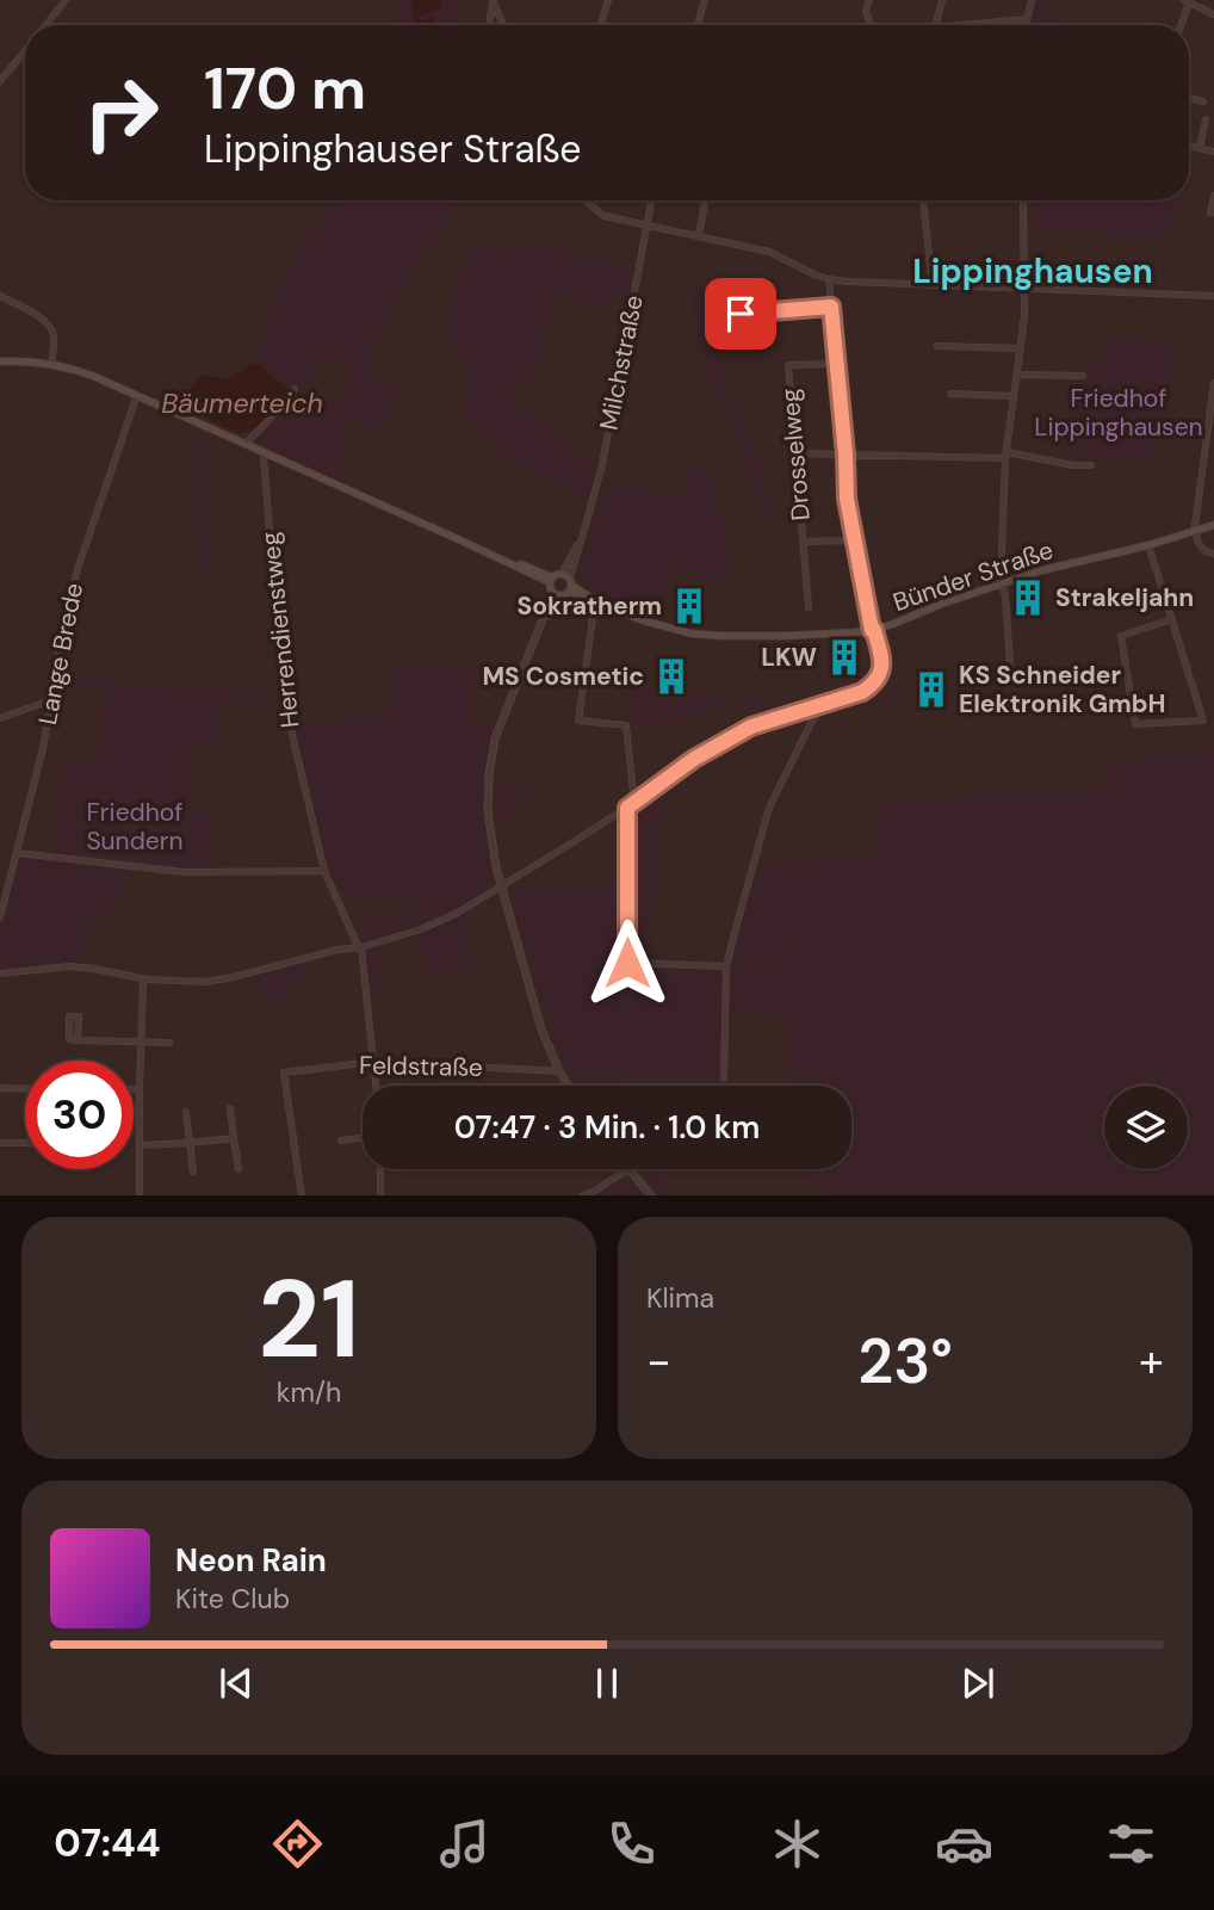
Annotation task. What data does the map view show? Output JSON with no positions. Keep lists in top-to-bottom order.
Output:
{
  "streets": {
    "main road": ["Bünder Straße"],
    "street": [
      "Milchstraße",
      "Drosselweg",
      "Herrendienstweg",
      "Lange Brede",
      "Feldstraße"
    ]
  },
  "crossings": [
    ["Herrendienstweg", "Feldstraße"]
  ],
  "districts": ["Lippinghausen"],
  "water": ["Bäumerteich"],
  "parks": ["Friedhof Lippinghausen", "Friedhof Sundern"],
  "places": {
    "building": [
      "Strakeljahn",
      "Sokratherm",
      "LKW",
      "MS Cosmetic",
      "KS Schneider Elektronik GmbH"
    ]
  },
  "page": {
    "turn": ["170 m", "Lippinghauser Straße"],
    "limit": "30",
    "trip": "07:47 · 3 Min. · 1.0 km",
    "tile": [
      ["21", "km/h"],
      "Klima"
    ],
    "heat": ["−", "23°", "+"],
    "song": ["Neon Rain", "Kite Club"],
    "tabs": "07:44"
  }
}
